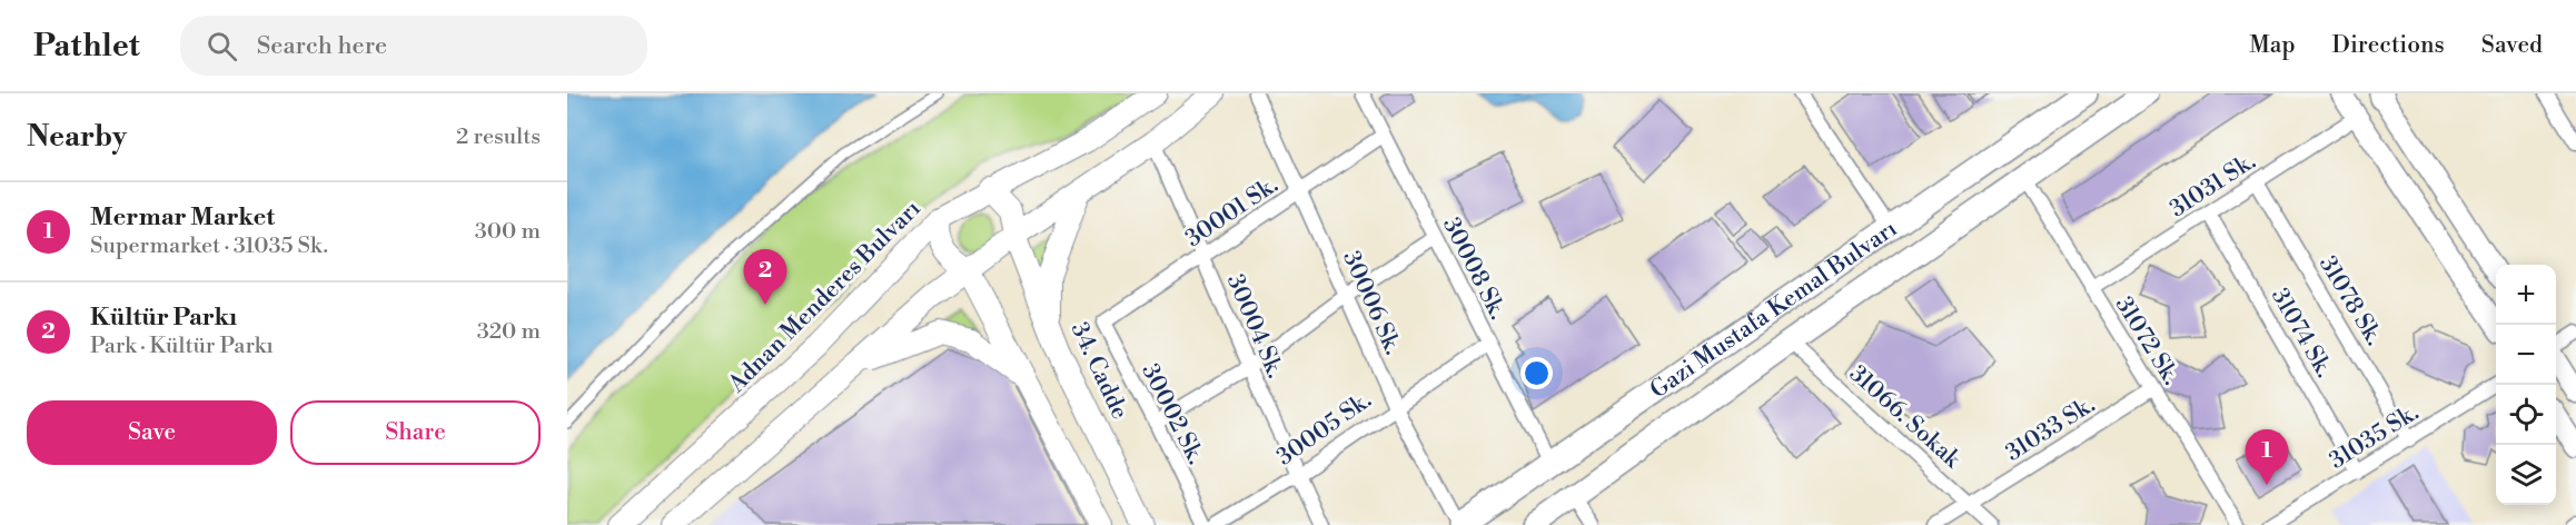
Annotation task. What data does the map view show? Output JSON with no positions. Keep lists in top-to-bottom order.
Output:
{
  "streets": {
    "highway": ["Gazi Mustafa Kemal Bulvarı"],
    "main road": ["Adnan Menderes Bulvarı", "34. Cadde"],
    "street": [
      "31031 Sk.",
      "30001 Sk.",
      "30008 Sk.",
      "31078 Sk.",
      "30006 Sk.",
      "30004 Sk.",
      "31074 Sk.",
      "31072 Sk.",
      "30002 Sk.",
      "31066. Sokak",
      "30005 Sk.",
      "31033 Sk.",
      "31035 Sk."
    ]
  },
  "crossings": [
    ["31031 Sk.", "31078 Sk."],
    ["31031 Sk.", "31074 Sk."],
    ["31031 Sk.", "31072 Sk."],
    ["30001 Sk.", "30008 Sk."],
    ["30001 Sk.", "30006 Sk."],
    ["30001 Sk.", "30004 Sk."],
    ["30001 Sk.", "30002 Sk."],
    ["30008 Sk.", "Gazi Mustafa Kemal Bulvarı"],
    ["30008 Sk.", "30005 Sk."],
    ["Adnan Menderes Bulvarı", "34. Cadde"],
    ["31078 Sk.", "31035 Sk."],
    ["30006 Sk.", "Gazi Mustafa Kemal Bulvarı"],
    ["30006 Sk.", "30005 Sk."],
    ["Gazi Mustafa Kemal Bulvarı", "31072 Sk."],
    ["Gazi Mustafa Kemal Bulvarı", "31066. Sokak"],
    ["30004 Sk.", "30005 Sk."],
    ["31074 Sk.", "31035 Sk."],
    ["31072 Sk.", "31033 Sk."],
    ["31066. Sokak", "31033 Sk."]
  ],
  "page": {
    "header": "Pathlet",
    "search": "Search here",
    "nav": ["Map", "Directions", "Saved"],
    "heading": ["Nearby", "2 results"],
    "list": [
      {
        "mark": "1",
        "name": "Mermar Market",
        "note": "Supermarket · 31035 Sk.",
        "value": "300 m"
      },
      {
        "mark": "2",
        "name": "Kültür Parkı",
        "note": "Park · Kültür Parkı",
        "value": "320 m"
      }
    ],
    "pins": ["2", "1"],
    "map_buttons": ["+", "−"],
    "buttons": ["Save", "Share"]
  }
}
